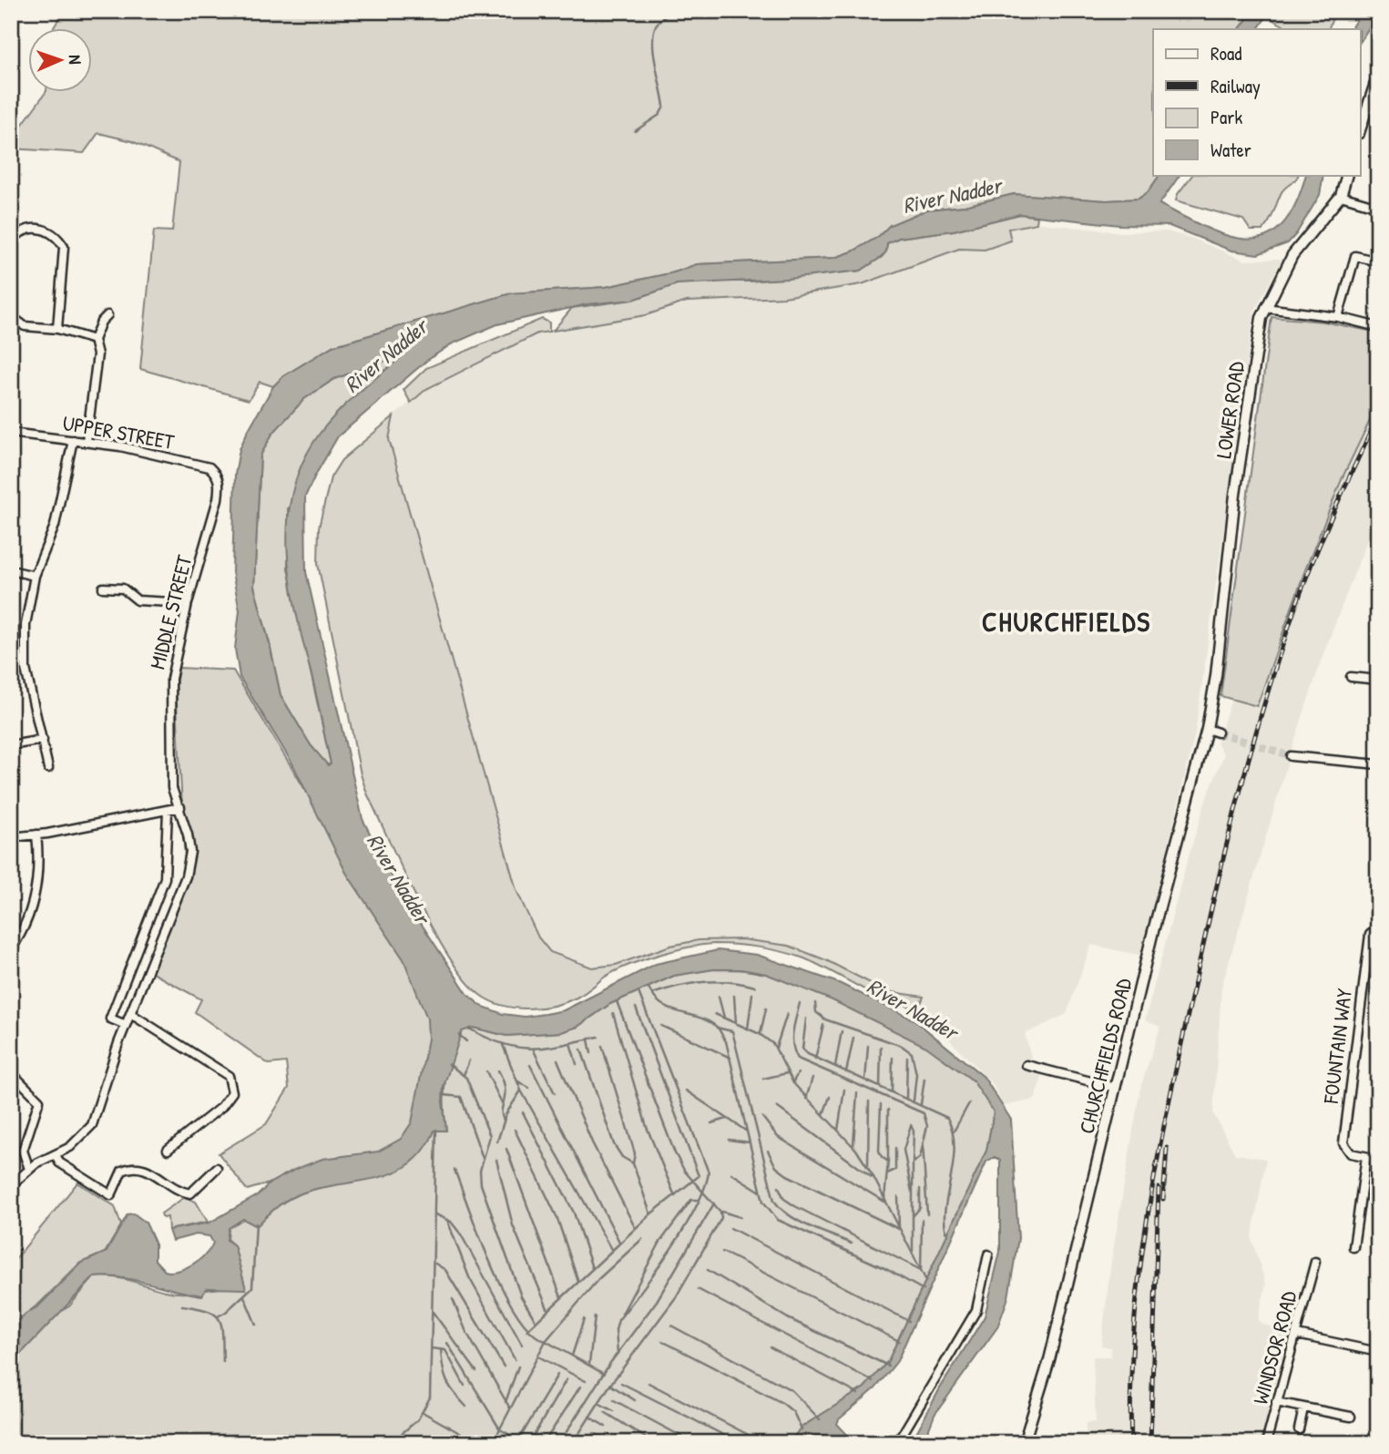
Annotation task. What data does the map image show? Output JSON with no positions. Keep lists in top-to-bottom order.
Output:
{
  "streets": {
    "street": [
      "LOWER ROAD",
      "UPPER STREET",
      "MIDDLE STREET",
      "FOUNTAIN WAY",
      "CHURCHFIELDS ROAD",
      "WINDSOR ROAD"
    ]
  },
  "crossings": [
    ["LOWER ROAD", "CHURCHFIELDS ROAD"],
    ["UPPER STREET", "MIDDLE STREET"]
  ],
  "districts": ["CHURCHFIELDS"],
  "water": ["River Nadder"],
  "legend": [
    "Road",
    "Railway",
    "Park",
    "Water"
  ],
  "north": "right"
}
